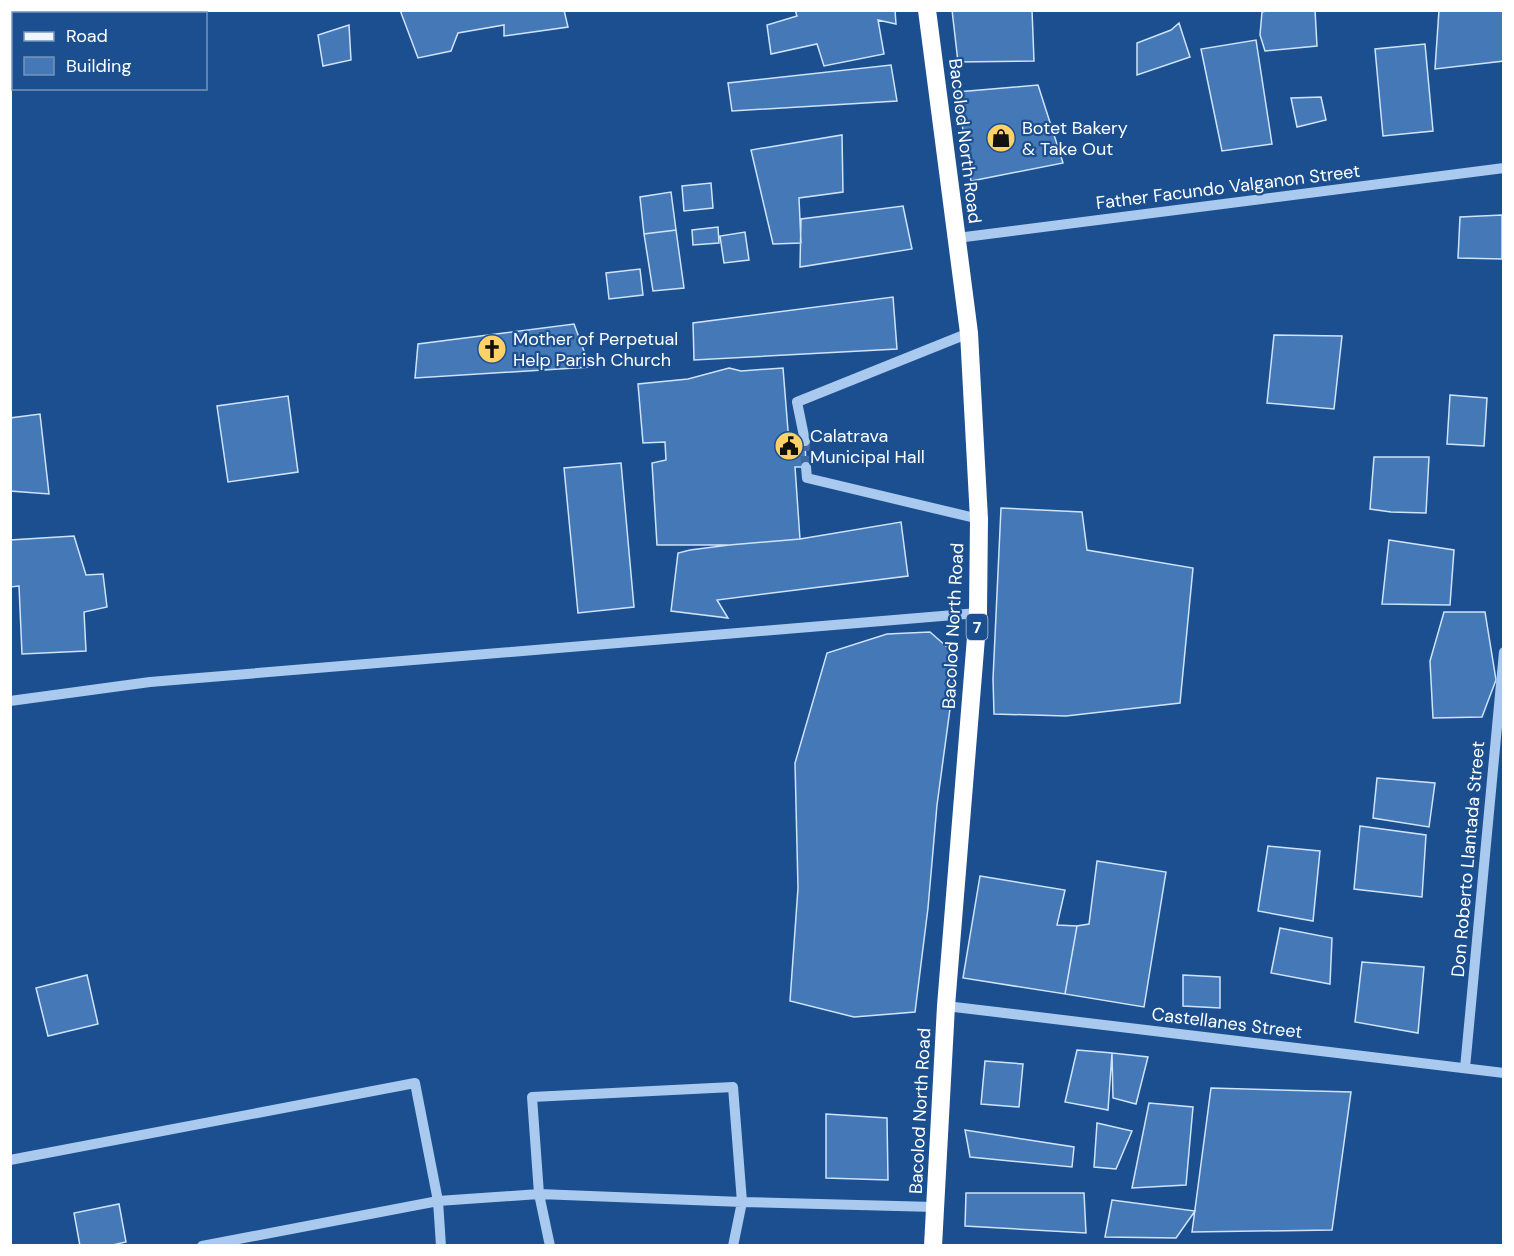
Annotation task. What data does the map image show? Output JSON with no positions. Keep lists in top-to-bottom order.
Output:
{
  "streets": {
    "highway": ["Bacolod North Road", "7"],
    "street": ["Father Facundo Valganon Street", "Don Roberto Llantada Street", "Castellanes Street"]
  },
  "crossings": [
    ["Bacolod North Road", "Father Facundo Valganon Street"],
    ["Bacolod North Road", "Castellanes Street"],
    ["Don Roberto Llantada Street", "Castellanes Street"]
  ],
  "places": {
    "shop": ["Botet Bakery & Take Out"],
    "church": ["Mother of Perpetual Help Parish Church"],
    "public building": ["Calatrava Municipal Hall"]
  },
  "legend": ["Road", "Building"]
}
